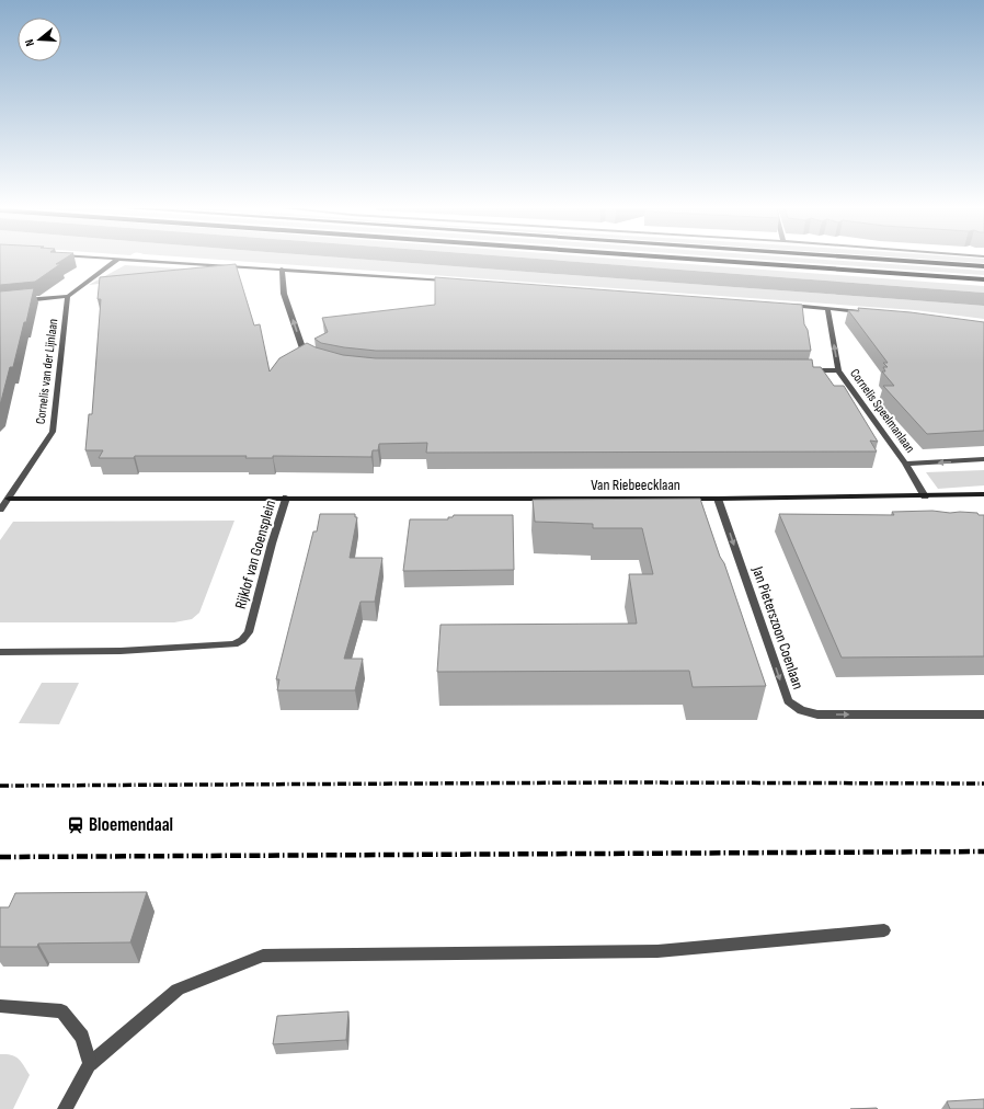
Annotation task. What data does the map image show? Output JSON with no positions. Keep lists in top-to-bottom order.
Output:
{
  "streets": {
    "street": [
      "Cornelis van der Lijnlaan",
      "Cornelis Speelmanlaan",
      "Van Riebeecklaan",
      "Rijklof van Goensplein",
      "Jan Pieterszoon Coenlaan"
    ]
  },
  "crossings": [
    ["Cornelis van der Lijnlaan", "Rijklof van Goensplein"],
    ["Cornelis Speelmanlaan", "Van Riebeecklaan"],
    ["Van Riebeecklaan", "Rijklof van Goensplein"],
    ["Van Riebeecklaan", "Jan Pieterszoon Coenlaan"]
  ],
  "one_way": ["Jan Pieterszoon Coenlaan"],
  "places": {
    "station": ["Bloemendaal"]
  },
  "north": "left"
}
